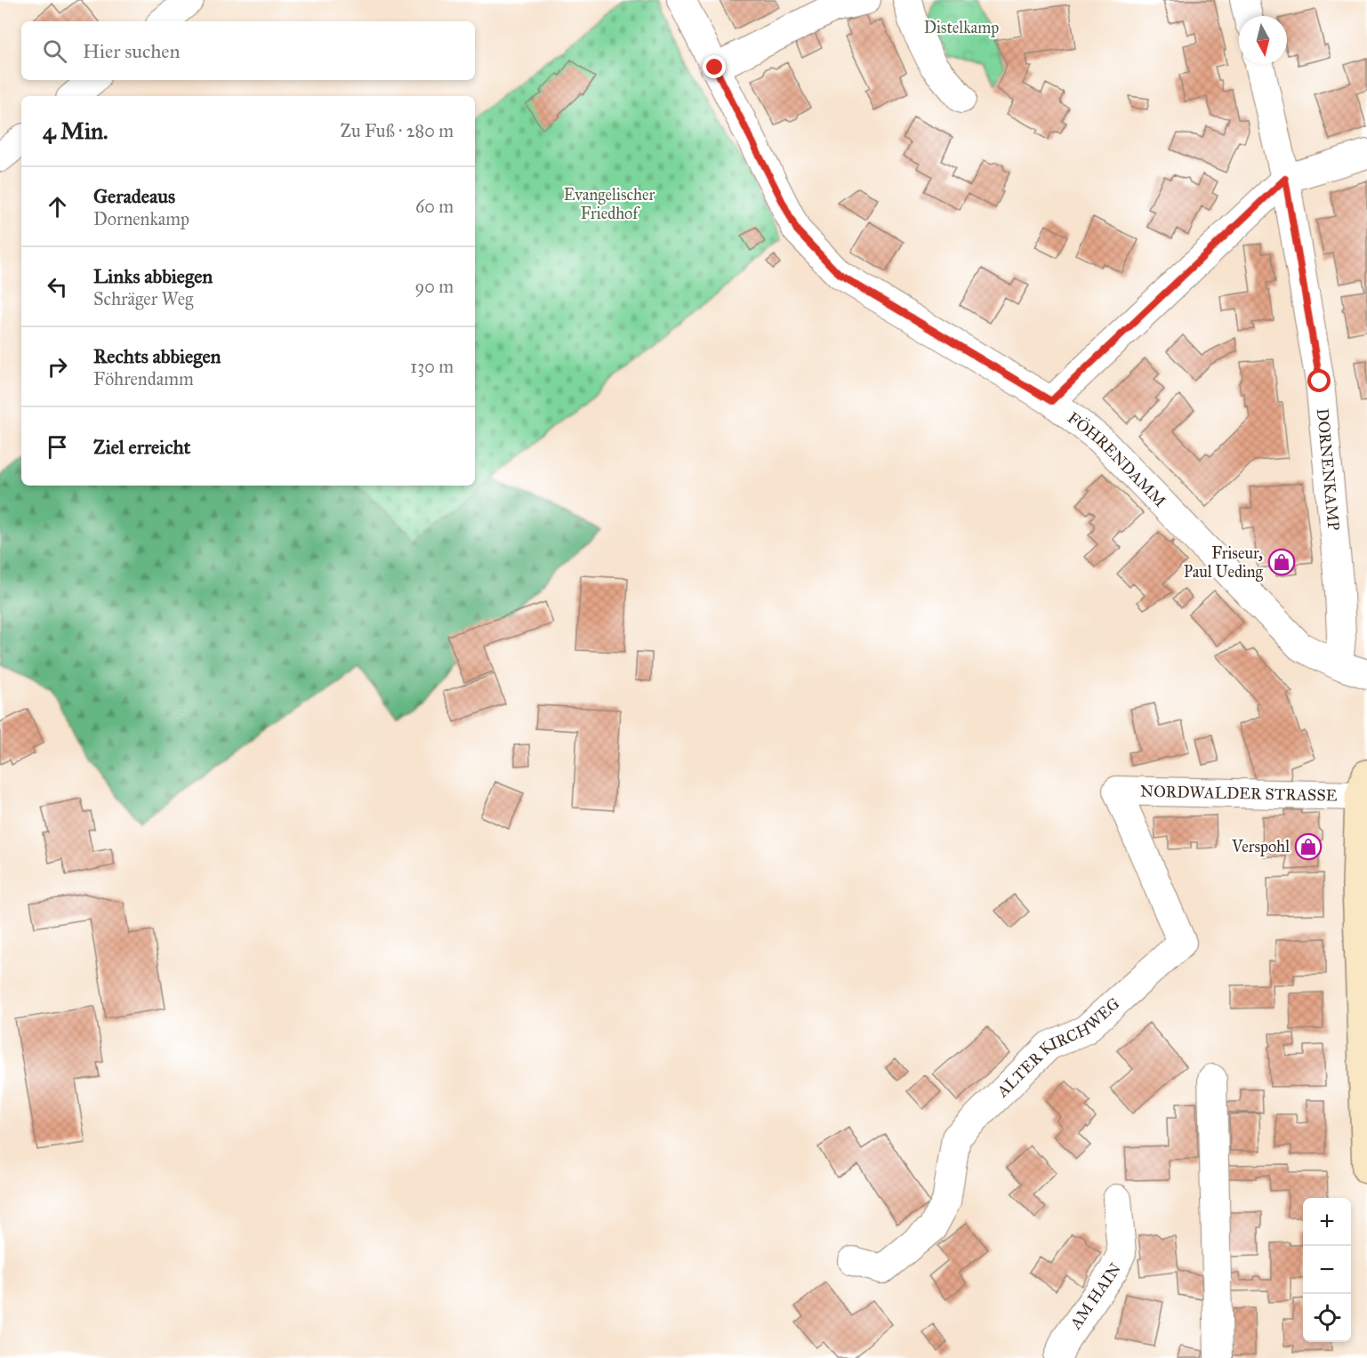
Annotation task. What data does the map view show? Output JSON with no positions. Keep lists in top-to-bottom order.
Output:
{
  "streets": {
    "main road": ["NORDWALDER STRASSE"],
    "street": [
      "FÖHRENDAMM",
      "DORNENKAMP",
      "ALTER KIRCHWEG",
      "AM HAIN"
    ]
  },
  "crossings": [
    ["FÖHRENDAMM", "DORNENKAMP"],
    ["NORDWALDER STRASSE", "ALTER KIRCHWEG"]
  ],
  "parks": ["Distelkamp", "Evangelischer Friedhof"],
  "places": {
    "shop": ["Friseur, Paul Ueding", "Verspohl"]
  },
  "north": "bottom",
  "page": {
    "search": "Hier suchen",
    "heading": ["4 Min.", "Zu Fuß · 280 m"],
    "list": [
      ["Geradeaus", "Dornenkamp", "60 m"],
      ["Links abbiegen", "Schräger Weg", "90 m"],
      ["Rechts abbiegen", "Föhrendamm", "130 m"],
      "Ziel erreicht"
    ],
    "map_buttons": ["+", "−"]
  }
}
